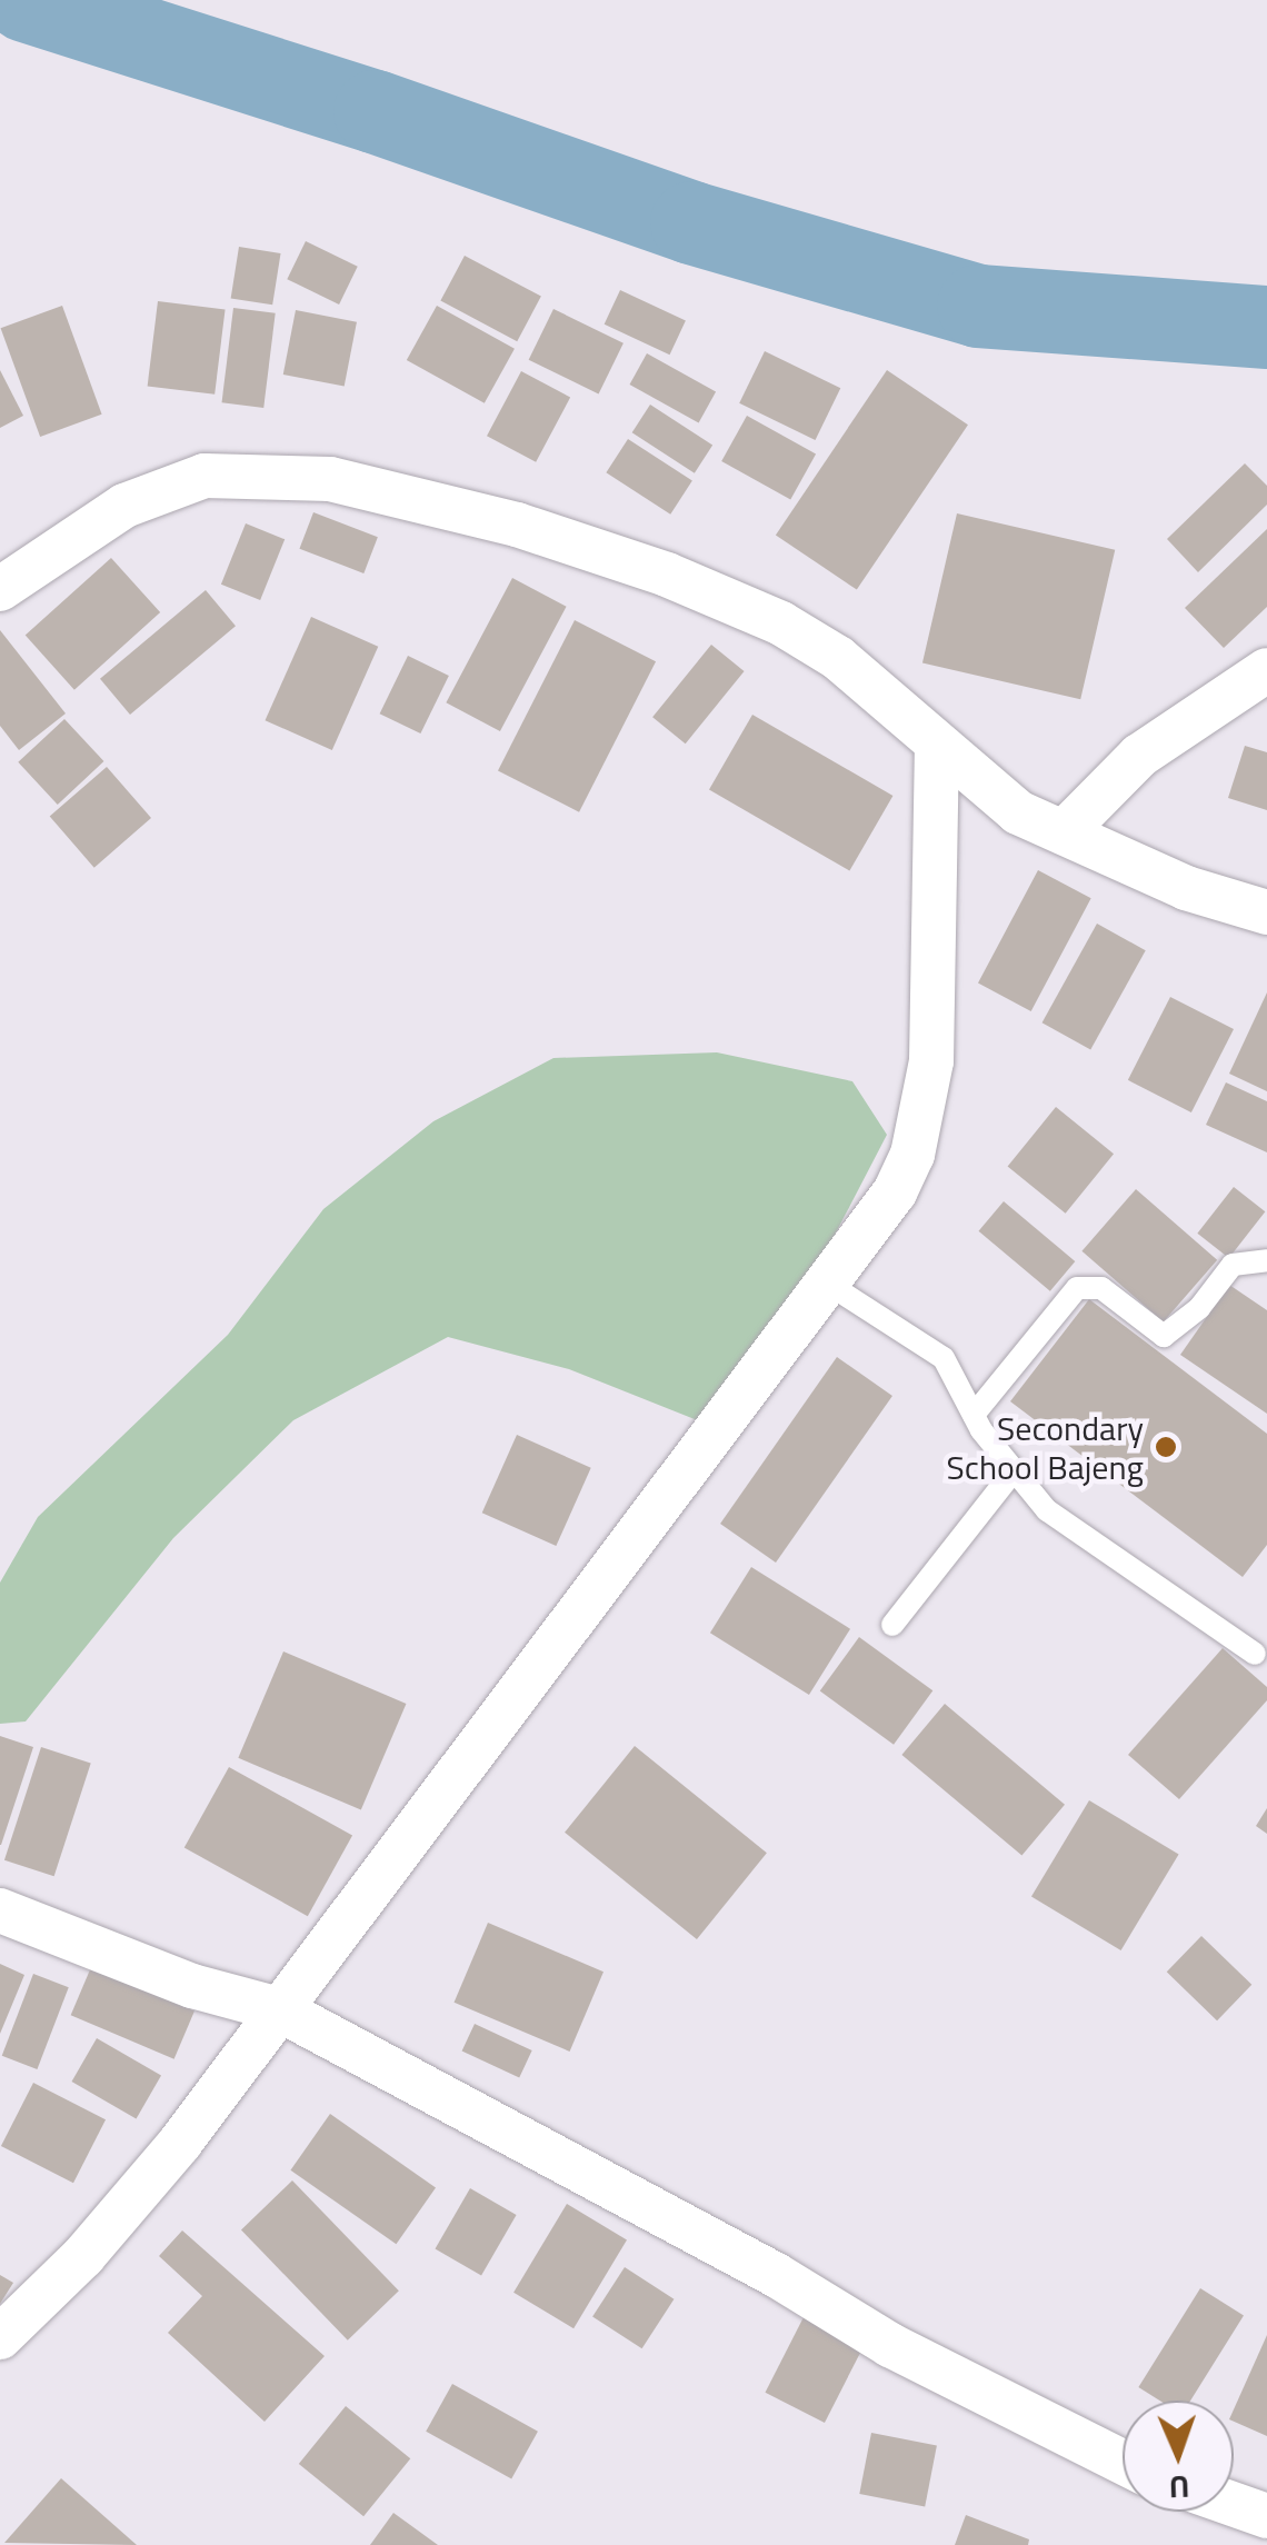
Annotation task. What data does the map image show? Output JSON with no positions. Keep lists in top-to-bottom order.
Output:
{
  "places": ["Secondary School Bajeng"],
  "north": "bottom"
}
